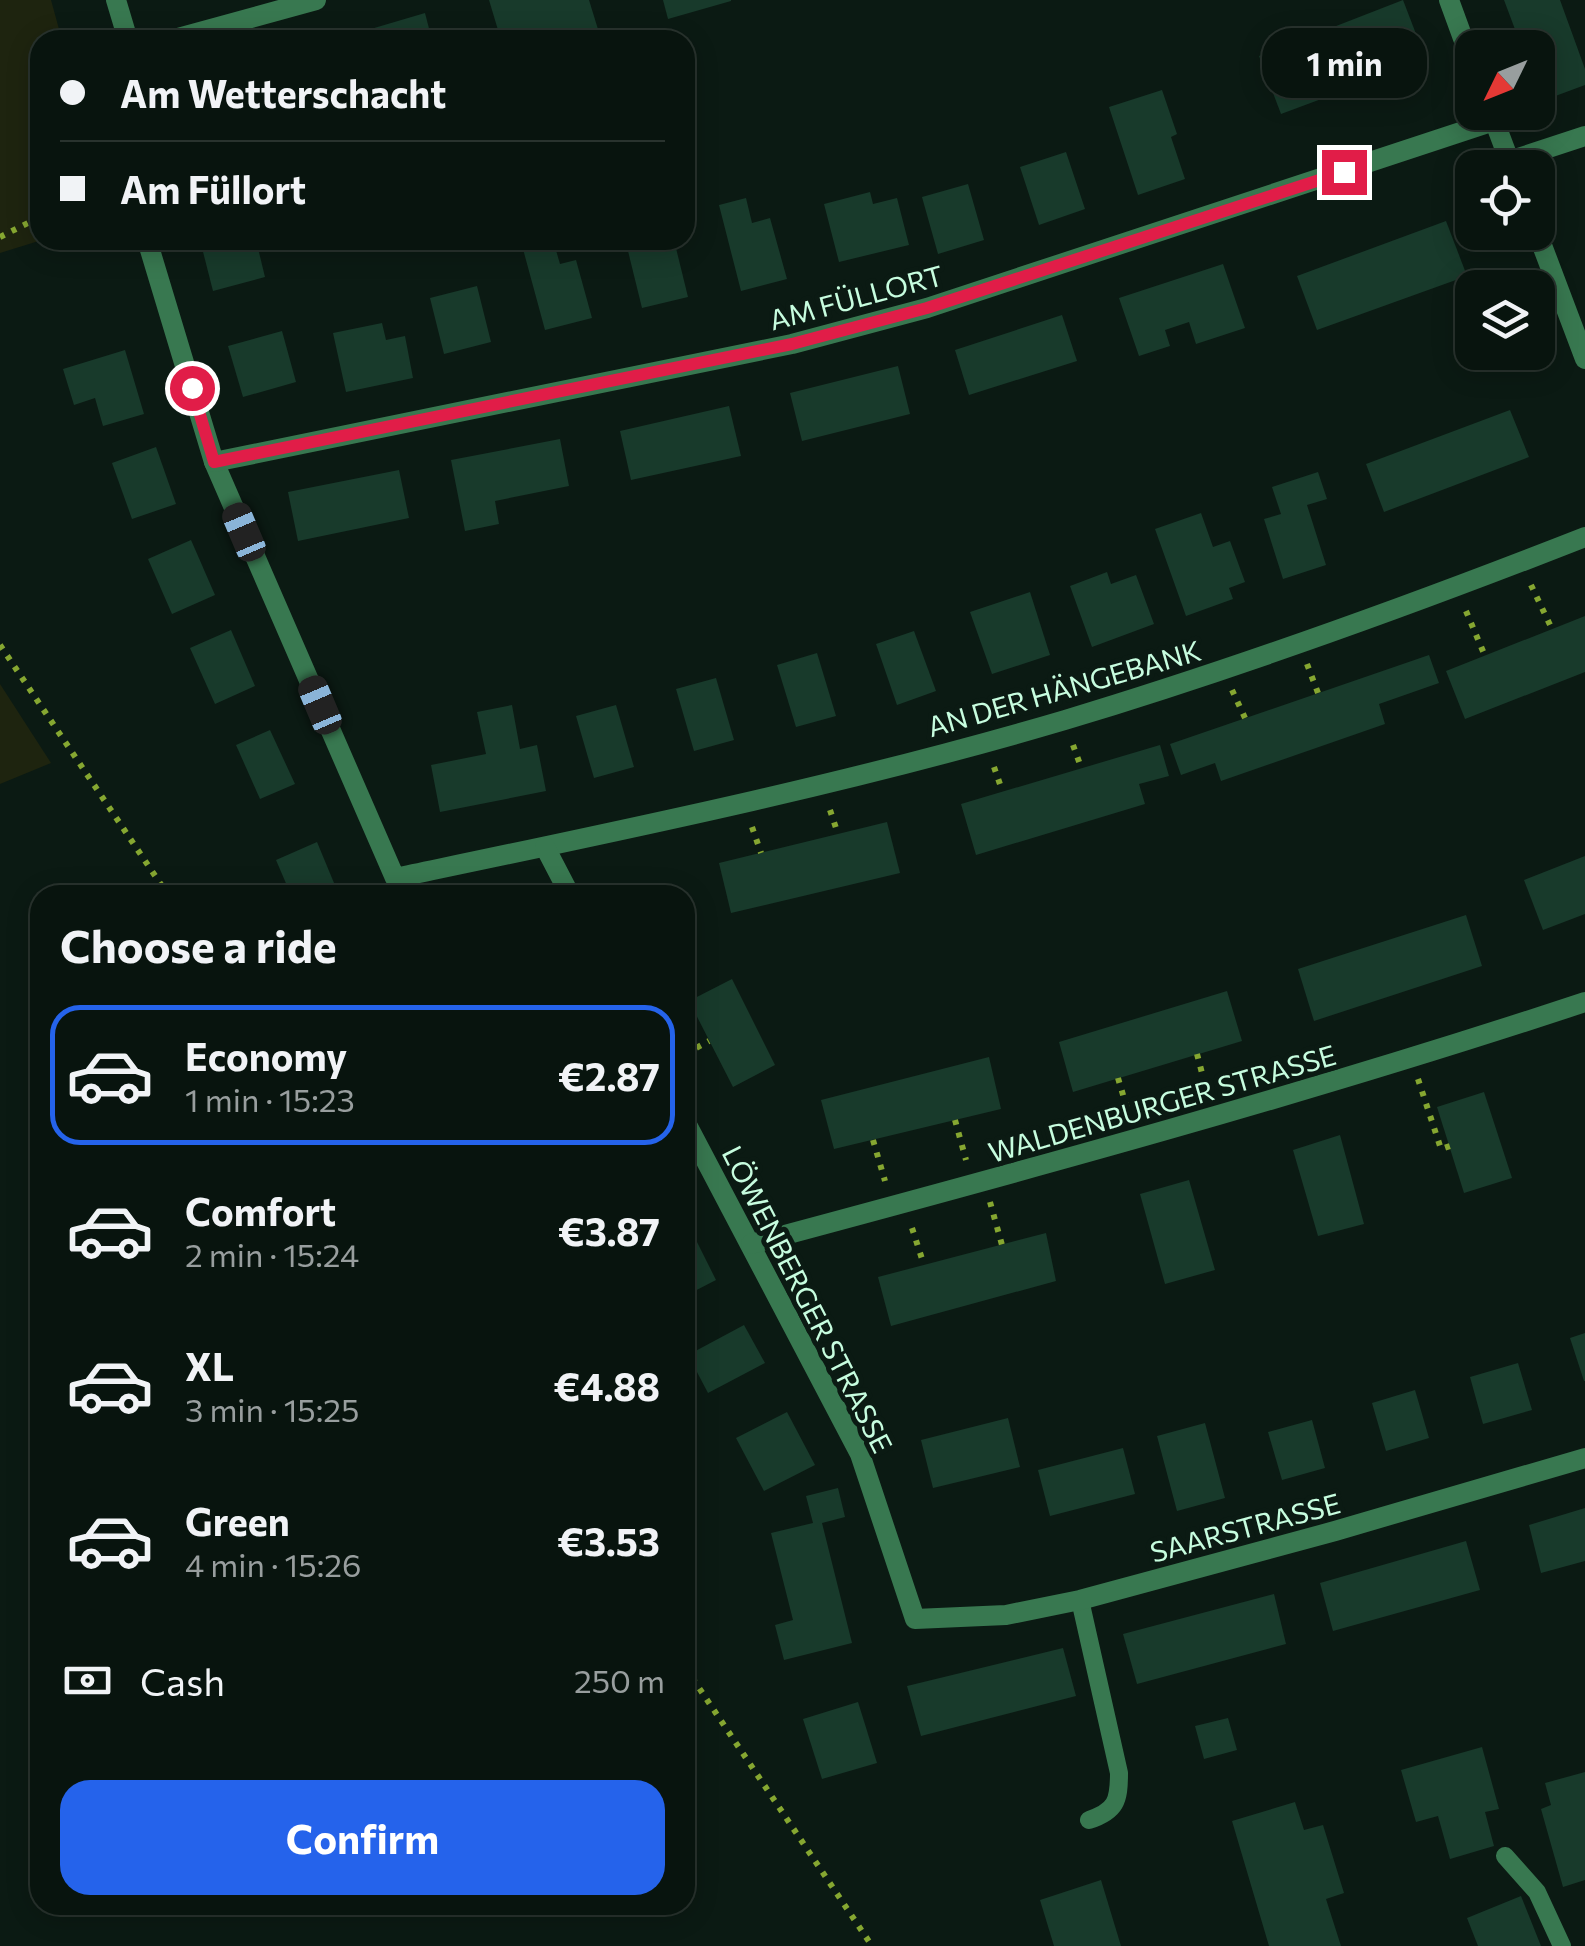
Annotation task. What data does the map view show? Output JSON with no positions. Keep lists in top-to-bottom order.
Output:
{
  "streets": {
    "street": [
      "AM FÜLLORT",
      "AN DER HÄNGEBANK",
      "WALDENBURGER STRASSE",
      "LÖWENBERGER STRASSE",
      "SAARSTRASSE"
    ]
  },
  "crossings": [
    ["AM FÜLLORT", "AN DER HÄNGEBANK"],
    ["WALDENBURGER STRASSE", "LÖWENBERGER STRASSE"],
    ["LÖWENBERGER STRASSE", "SAARSTRASSE"]
  ],
  "north": "bottom left",
  "page": {
    "bubble": "1 min",
    "banner": ["Am Wetterschacht", "Am Füllort"],
    "heading": "Choose a ride",
    "list": [
      {
        "name": "Economy",
        "note": "1 min · 15:23",
        "value": "€2.87"
      },
      {
        "name": "Comfort",
        "note": "2 min · 15:24",
        "value": "€3.87"
      },
      {
        "name": "XL",
        "note": "3 min · 15:25",
        "value": "€4.88"
      },
      {
        "name": "Green",
        "note": "4 min · 15:26",
        "value": "€3.53"
      }
    ],
    "pay": ["Cash", "250 m"],
    "buttons": "Confirm"
  }
}
